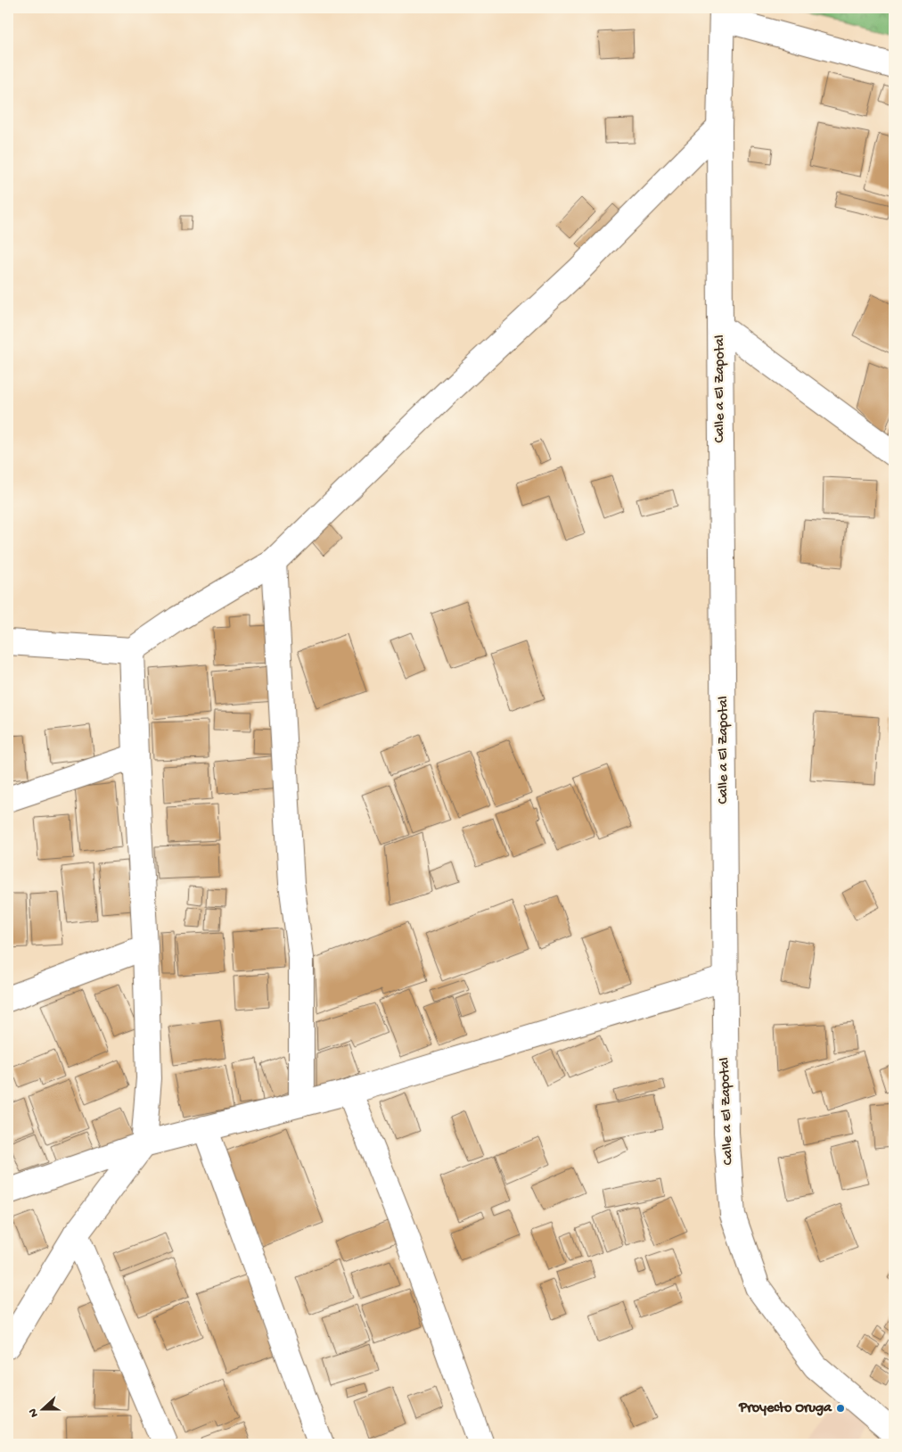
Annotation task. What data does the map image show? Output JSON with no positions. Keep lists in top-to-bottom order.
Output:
{
  "streets": {
    "street": ["Calle a El Zapotal"]
  },
  "places": ["Proyecto Oruga"],
  "north": "left"
}
